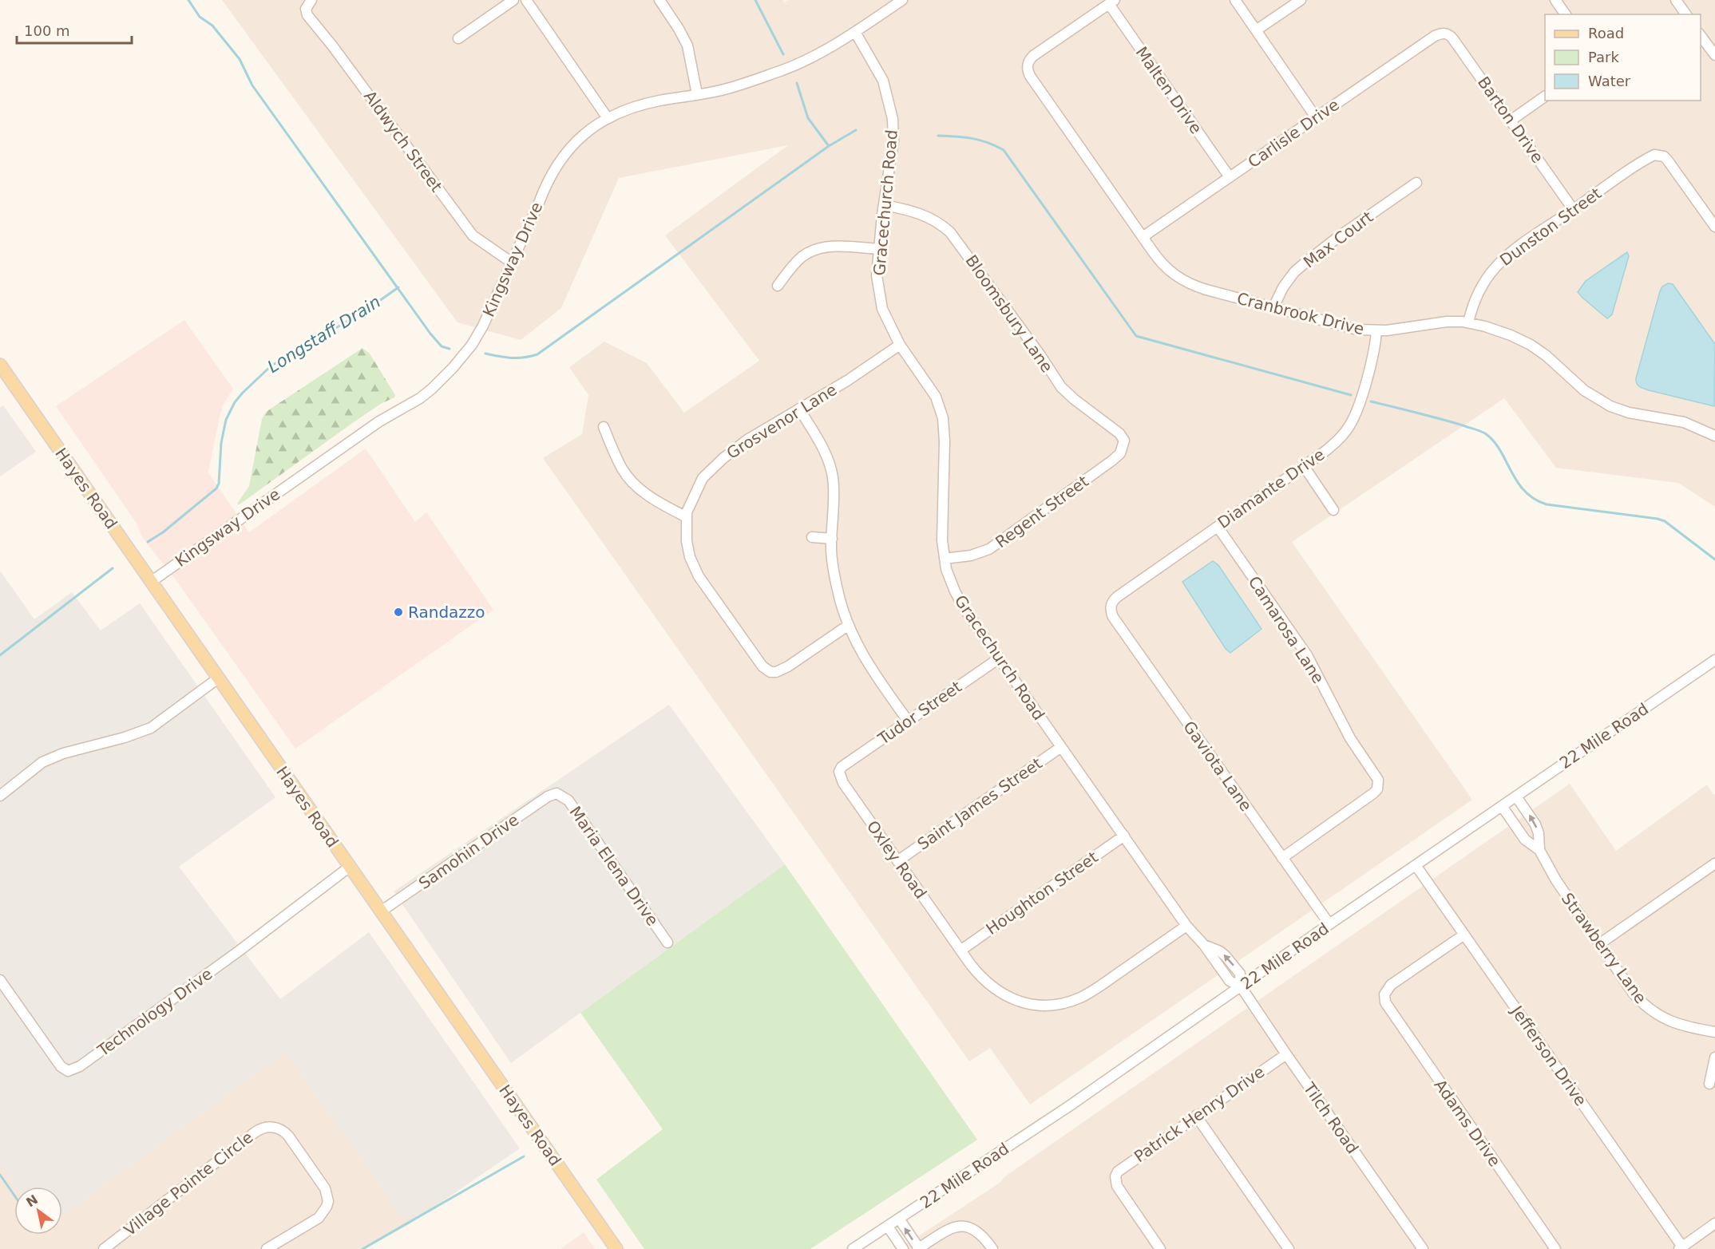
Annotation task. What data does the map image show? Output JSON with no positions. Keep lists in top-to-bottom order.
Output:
{
  "streets": {
    "main road": ["Hayes Road"],
    "street": [
      "Malten Drive",
      "Barton Drive",
      "Carlisle Drive",
      "Aldwych Street",
      "Gracechurch Road",
      "Dunston Street",
      "Max Court",
      "Kingsway Drive",
      "Bloomsbury Lane",
      "Cranbrook Drive",
      "Grosvenor Lane",
      "Diamante Drive",
      "Regent Street",
      "Camarosa Lane",
      "Tudor Street",
      "22 Mile Road",
      "Gaviota Lane",
      "Saint James Street",
      "Samohin Drive",
      "Oxley Road",
      "Maria Elena Drive",
      "Houghton Street",
      "Strawberry Lane",
      "Technology Drive",
      "Jefferson Drive",
      "Patrick Henry Drive",
      "Tilch Road",
      "Adams Drive",
      "Village Pointe Circle"
    ]
  },
  "crossings": [
    ["Malten Drive", "Carlisle Drive"],
    ["Malten Drive", "Cranbrook Drive"],
    ["Barton Drive", "Carlisle Drive"],
    ["Barton Drive", "Dunston Street"],
    ["Carlisle Drive", "Cranbrook Drive"],
    ["Aldwych Street", "Kingsway Drive"],
    ["Gracechurch Road", "Kingsway Drive"],
    ["Gracechurch Road", "Bloomsbury Lane"],
    ["Gracechurch Road", "Grosvenor Lane"],
    ["Gracechurch Road", "Regent Street"],
    ["Gracechurch Road", "Tudor Street"],
    ["Gracechurch Road", "22 Mile Road"],
    ["Gracechurch Road", "Saint James Street"],
    ["Gracechurch Road", "Oxley Road"],
    ["Gracechurch Road", "Houghton Street"],
    ["Gracechurch Road", "Tilch Road"],
    ["Dunston Street", "Cranbrook Drive"],
    ["Max Court", "Cranbrook Drive"],
    ["Kingsway Drive", "Hayes Road"],
    ["Bloomsbury Lane", "Regent Street"],
    ["Cranbrook Drive", "Diamante Drive"],
    ["Hayes Road", "Samohin Drive"],
    ["Hayes Road", "Technology Drive"],
    ["Diamante Drive", "Camarosa Lane"],
    ["Diamante Drive", "Gaviota Lane"],
    ["Camarosa Lane", "Gaviota Lane"],
    ["Tudor Street", "Oxley Road"],
    ["22 Mile Road", "Gaviota Lane"],
    ["22 Mile Road", "Strawberry Lane"],
    ["22 Mile Road", "Jefferson Drive"],
    ["22 Mile Road", "Tilch Road"],
    ["Saint James Street", "Oxley Road"],
    ["Samohin Drive", "Maria Elena Drive"],
    ["Oxley Road", "Houghton Street"],
    ["Jefferson Drive", "Adams Drive"],
    ["Patrick Henry Drive", "Tilch Road"]
  ],
  "water": ["Longstaff Drain"],
  "places": ["Randazzo"],
  "legend": ["Road", "Park", "Water"],
  "scale_bar": "100 m",
  "north": "top left"
}
